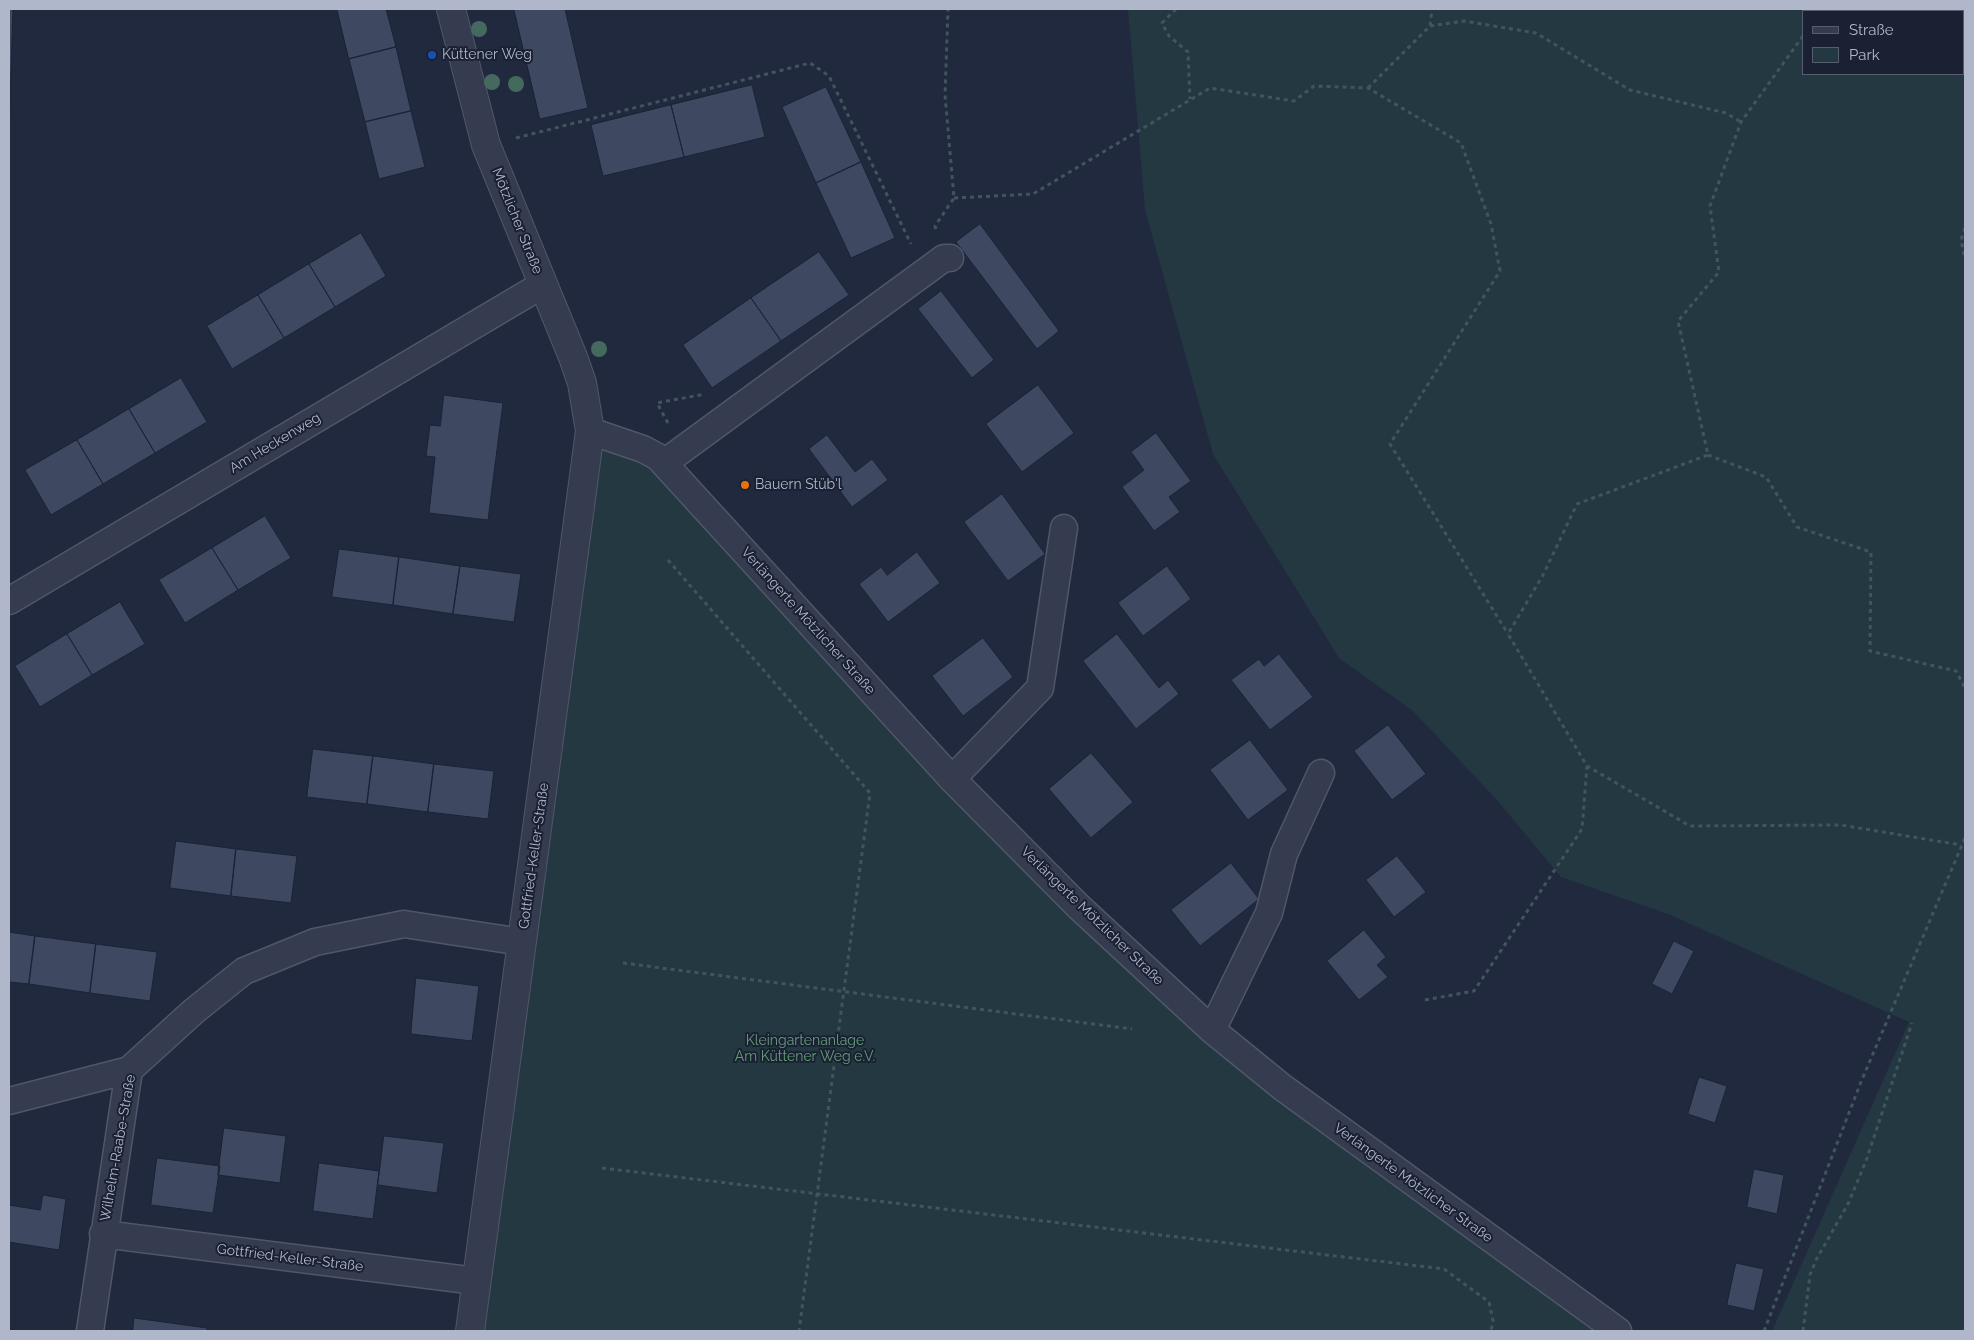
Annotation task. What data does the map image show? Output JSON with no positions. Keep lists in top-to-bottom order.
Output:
{
  "streets": {
    "street": [
      "Mötzlicher Straße",
      "Am Heckenweg",
      "Verlängerte Mötzlicher Straße",
      "Gottfried-Keller-Straße",
      "Wilhelm-Raabe-Straße"
    ]
  },
  "crossings": [
    ["Mötzlicher Straße", "Am Heckenweg"],
    ["Mötzlicher Straße", "Verlängerte Mötzlicher Straße"],
    ["Mötzlicher Straße", "Gottfried-Keller-Straße"],
    ["Verlängerte Mötzlicher Straße", "Gottfried-Keller-Straße"],
    ["Gottfried-Keller-Straße", "Wilhelm-Raabe-Straße"]
  ],
  "parks": ["Kleingartenanlage Am Küttener Weg e.V."],
  "places": ["Küttener Weg", "Bauern Stüb'l"],
  "legend": ["Straße", "Park"]
}
